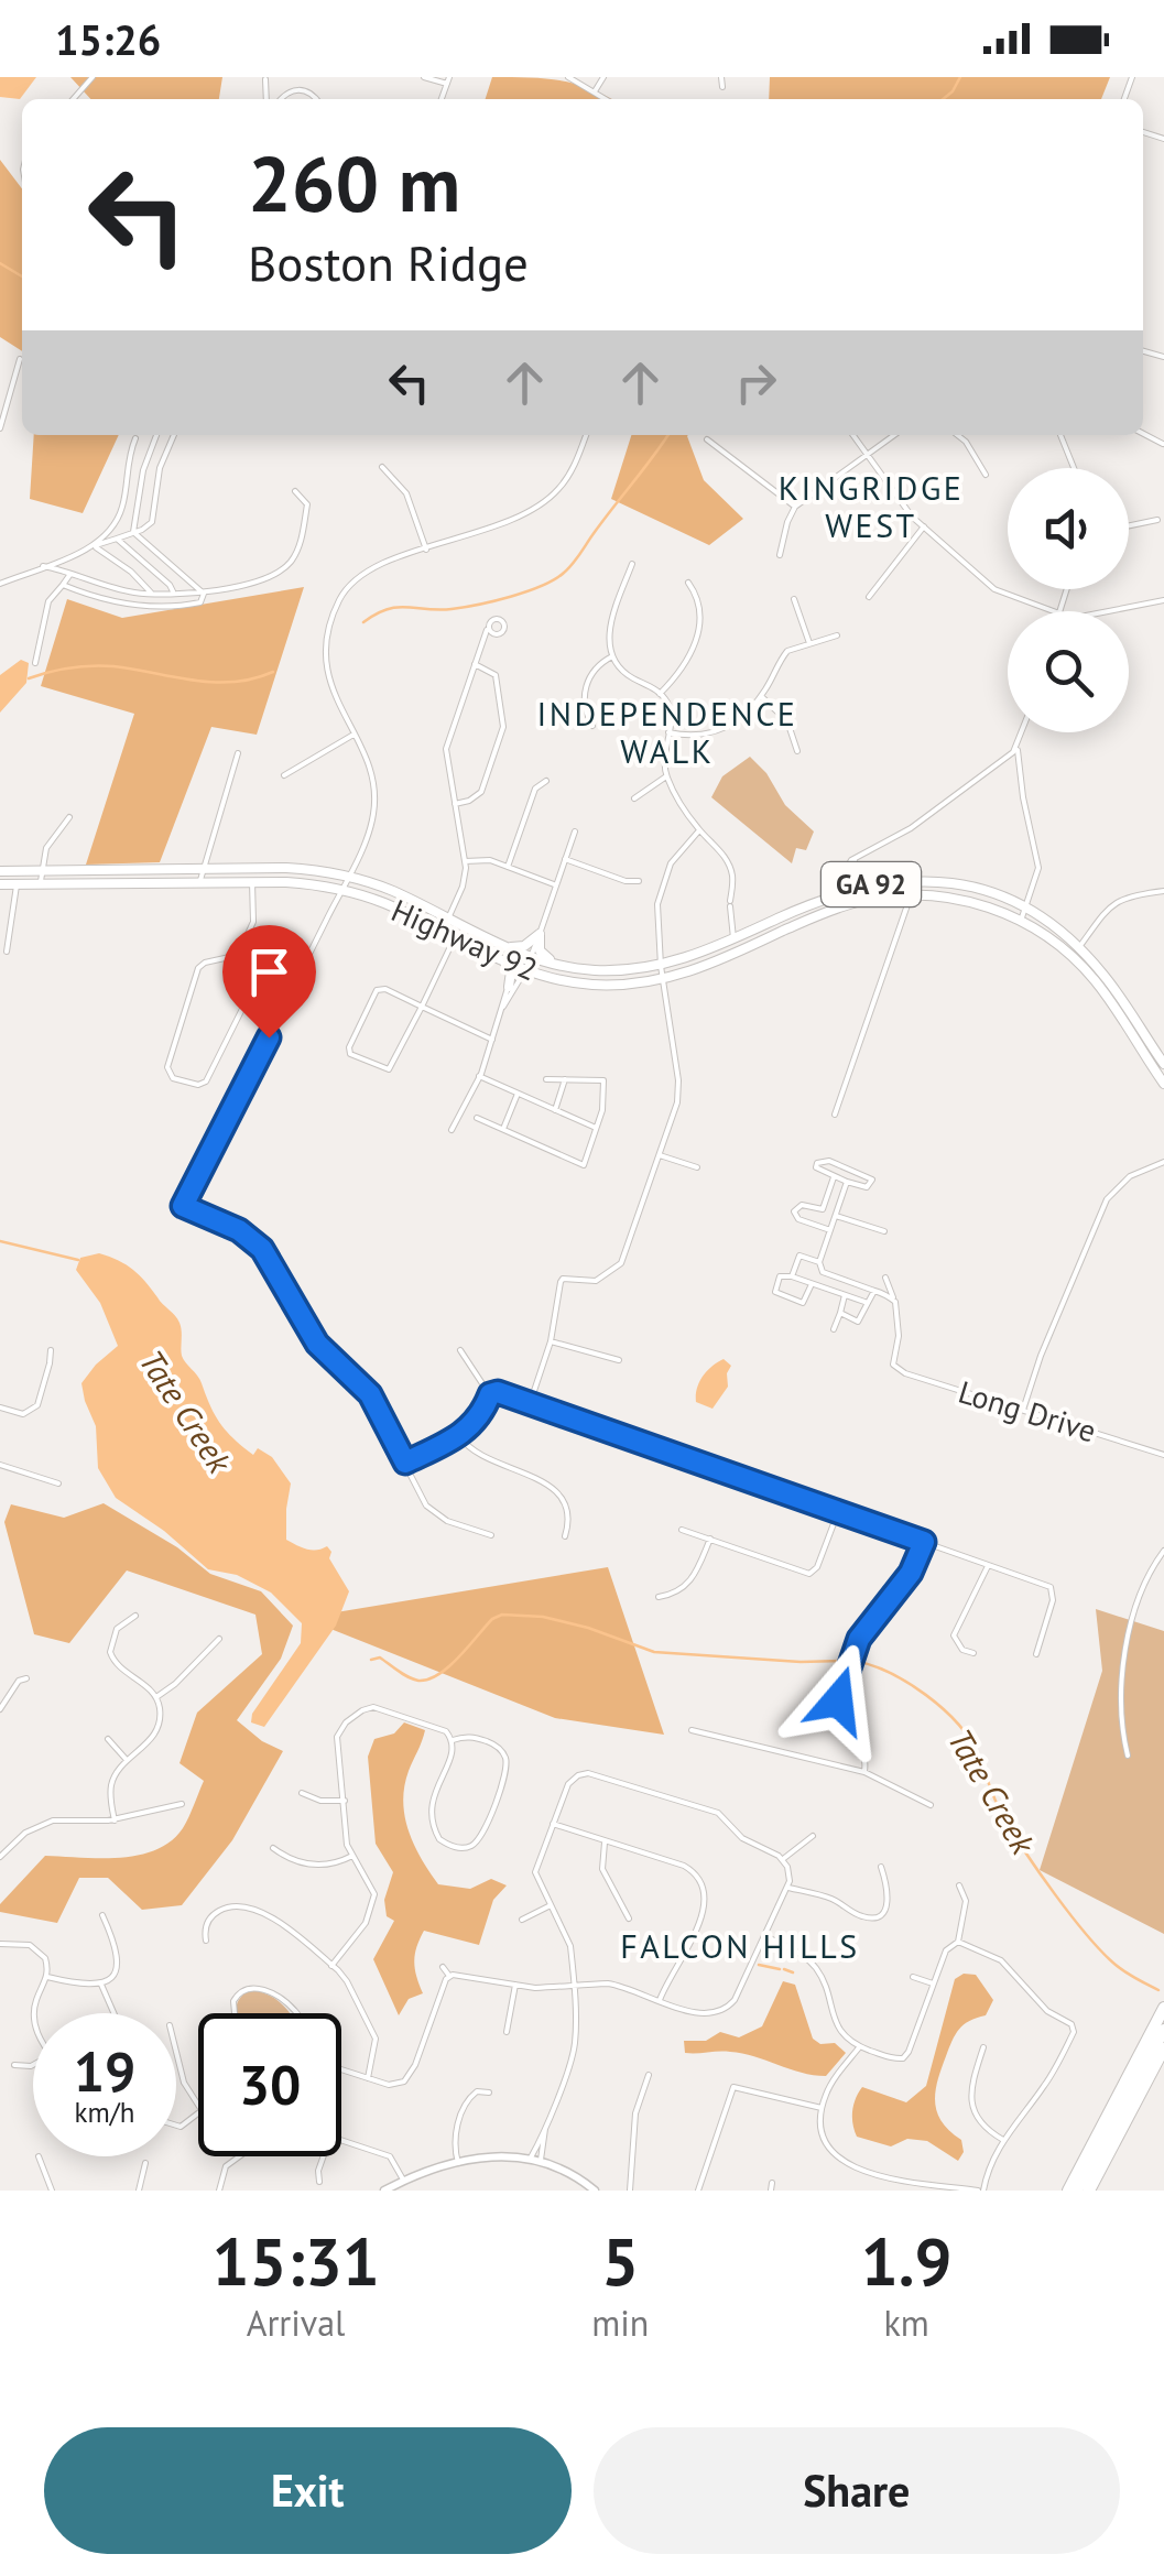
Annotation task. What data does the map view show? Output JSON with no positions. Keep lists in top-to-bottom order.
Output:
{
  "streets": {
    "main road": ["GA 92", "Highway 92"],
    "street": ["Long Drive"]
  },
  "districts": ["KINGRIDGE WEST", "INDEPENDENCE WALK", "FALCON HILLS"],
  "water": ["Tate Creek"],
  "page": {
    "status": "15:26",
    "turn": ["260 m", "Boston Ridge"],
    "speed": "19 km/h",
    "limit": "30",
    "eta": [
      "15:31",
      "Arrival",
      "5",
      "min",
      "1.9",
      "km"
    ],
    "buttons": ["Exit", "Share"]
  }
}
